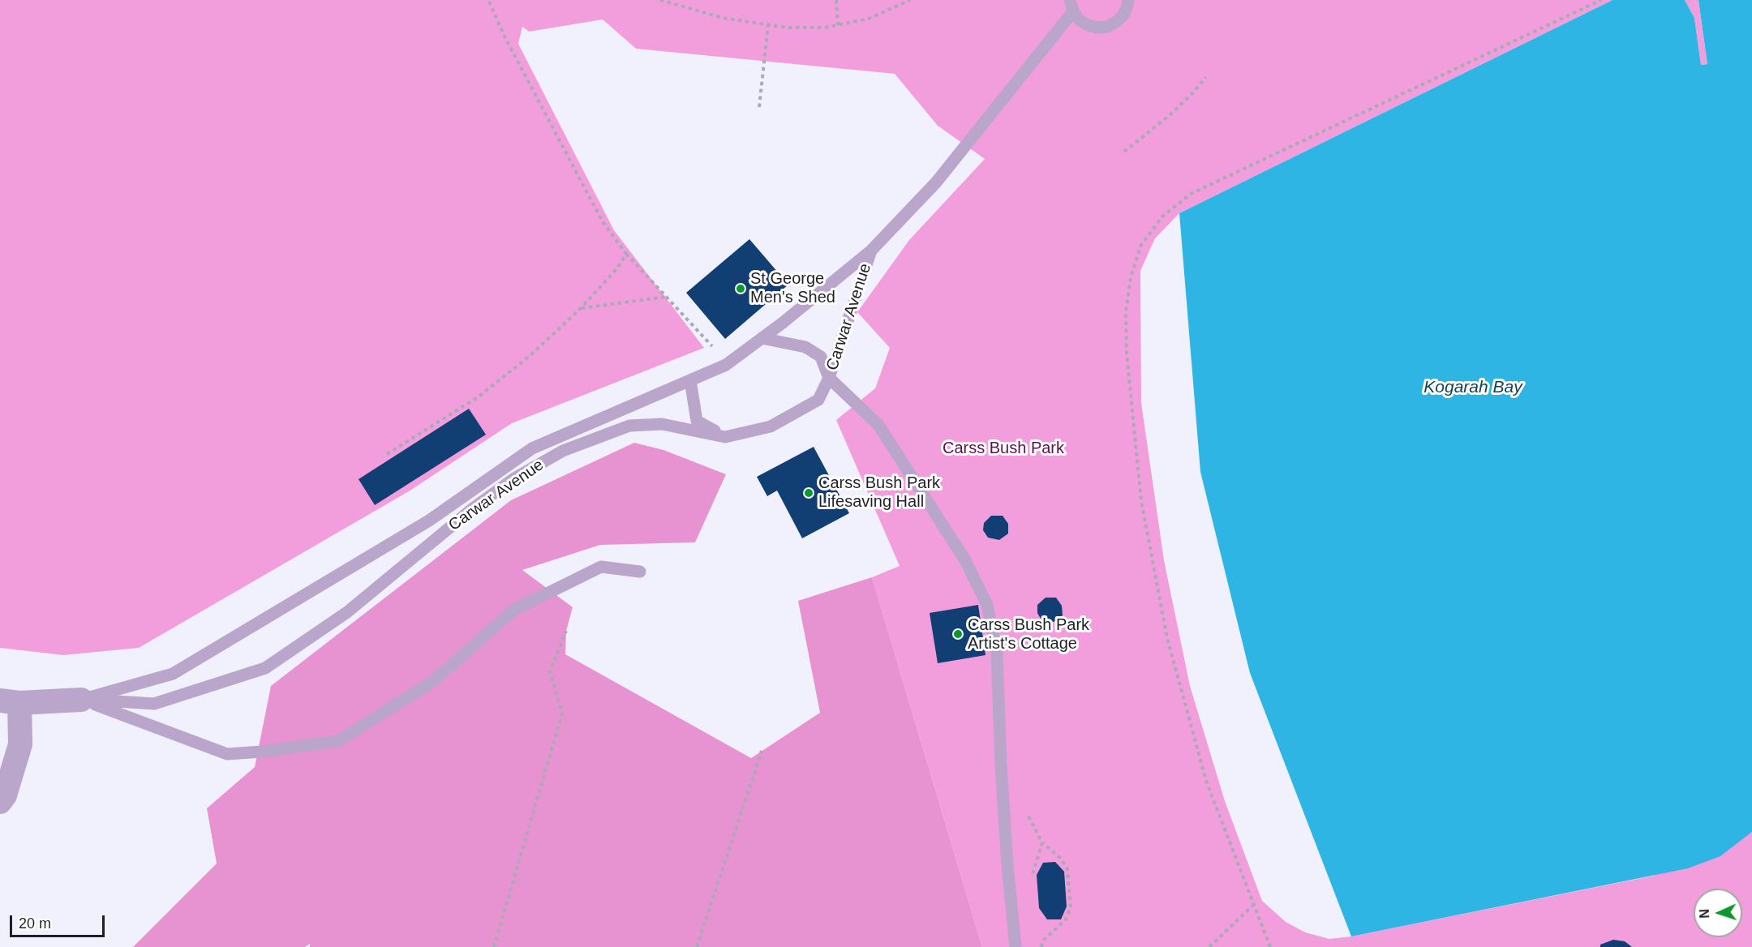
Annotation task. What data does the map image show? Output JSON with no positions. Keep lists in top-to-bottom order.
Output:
{
  "streets": {
    "street": ["Carwar Avenue"]
  },
  "water": ["Kogarah Bay"],
  "parks": ["Carss Bush Park"],
  "places": ["St George Men's Shed", "Carss Bush Park Lifesaving Hall", "Carss Bush Park Artist's Cottage"],
  "scale_bar": "20 m",
  "north": "left"
}
